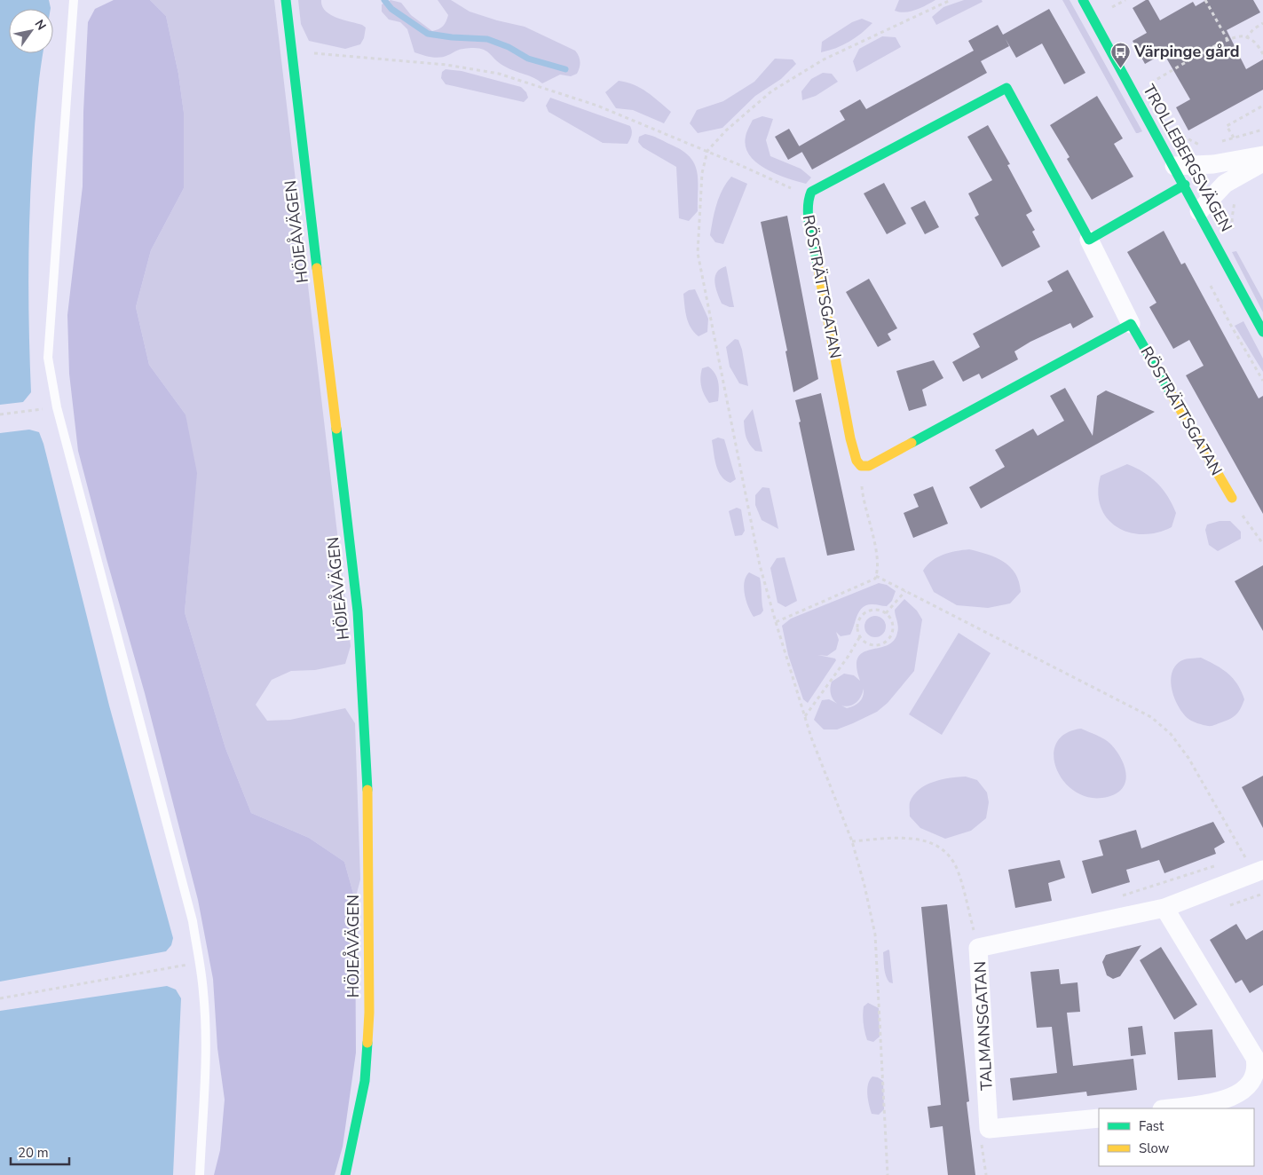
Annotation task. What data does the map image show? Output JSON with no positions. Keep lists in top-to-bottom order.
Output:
{
  "streets": {
    "street": [
      "TROLLEBERGSVÄGEN",
      "HÖJEÅVÄGEN",
      "RÖSTRÄTTSGATAN",
      "TALMANSGATAN"
    ]
  },
  "places": {
    "bus stop": ["Värpinge gård"]
  },
  "legend": ["Fast", "Slow"],
  "scale_bar": "20 m",
  "north": "top right"
}
